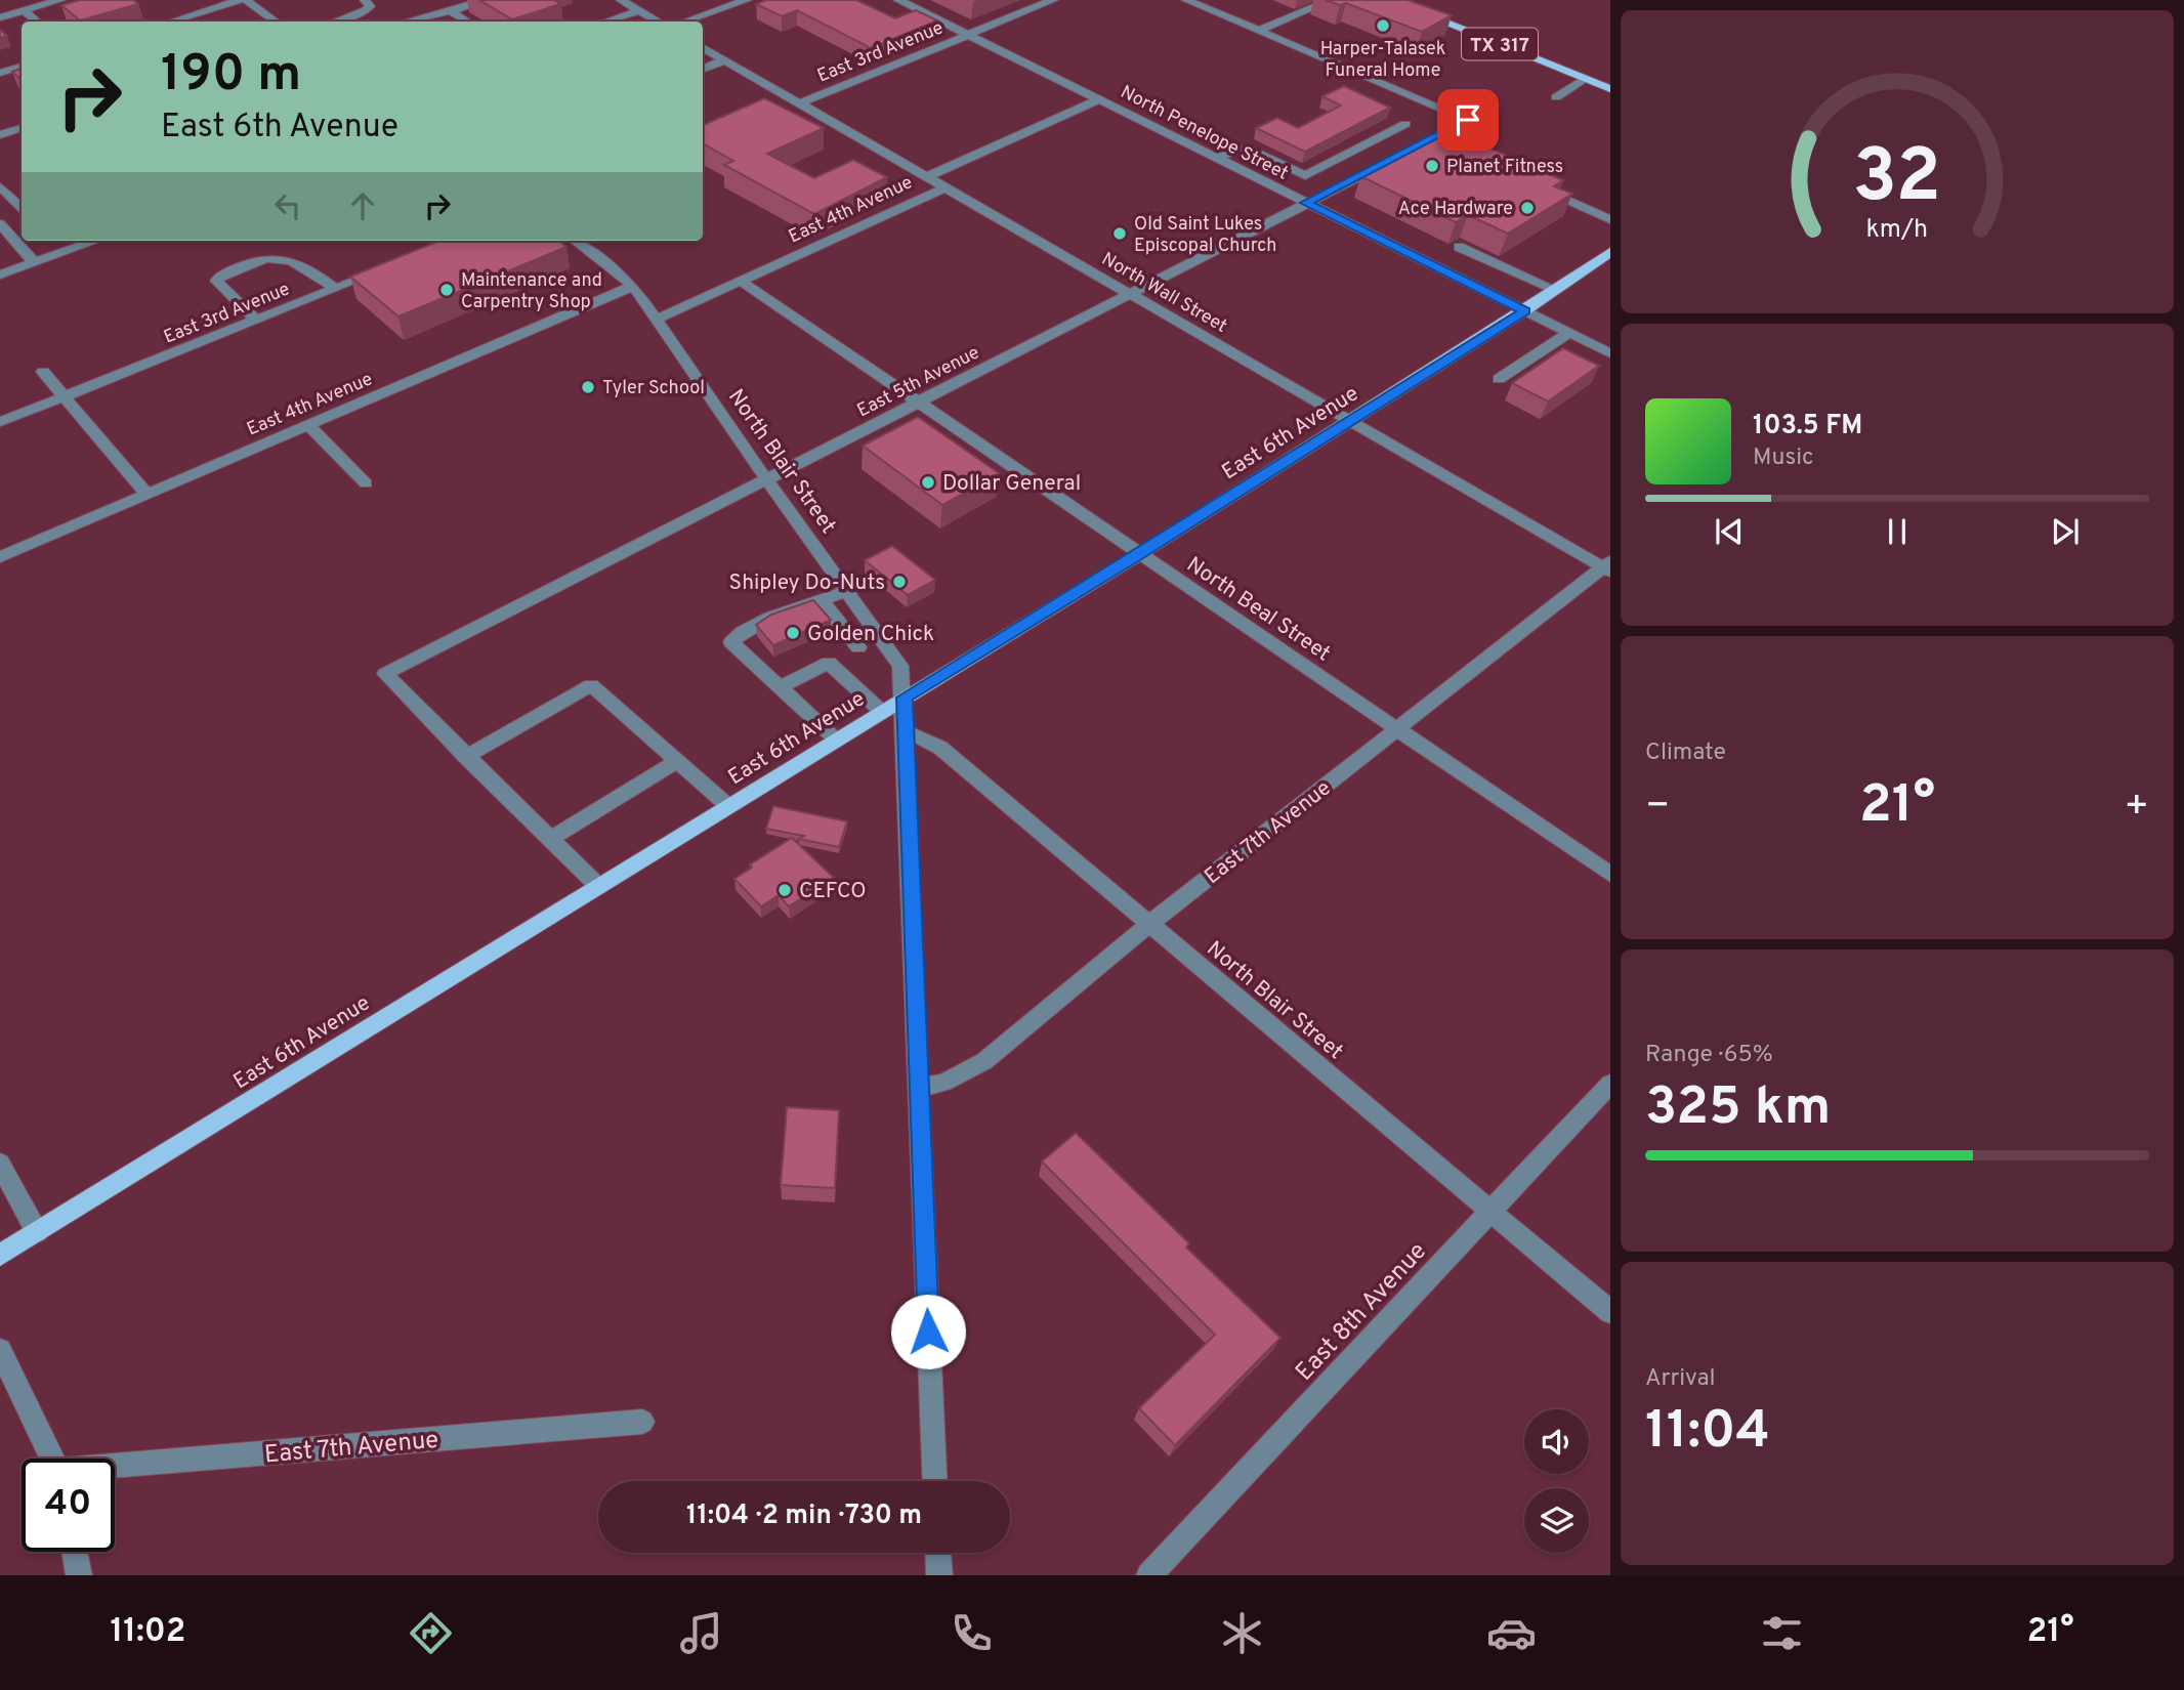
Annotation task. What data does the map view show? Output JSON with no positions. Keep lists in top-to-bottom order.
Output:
{
  "streets": {
    "main road": ["TX 317", "East 6th Avenue"],
    "street": [
      "East 3rd Avenue",
      "North Penelope Street",
      "East 4th Avenue",
      "North Wall Street",
      "East 5th Avenue",
      "North Blair Street",
      "North Beal Street",
      "East 7th Avenue",
      "East 8th Avenue"
    ]
  },
  "crossings": [
    ["East 3rd Avenue", "North Penelope Street"],
    ["East 3rd Avenue", "North Wall Street"],
    ["North Penelope Street", "East 4th Avenue"],
    ["North Penelope Street", "East 5th Avenue"],
    ["North Penelope Street", "East 6th Avenue"],
    ["East 4th Avenue", "North Wall Street"],
    ["East 4th Avenue", "North Blair Street"],
    ["East 4th Avenue", "North Beal Street"],
    ["North Wall Street", "East 5th Avenue"],
    ["North Wall Street", "East 6th Avenue"],
    ["North Wall Street", "East 7th Avenue"],
    ["East 5th Avenue", "North Blair Street"],
    ["East 5th Avenue", "North Beal Street"],
    ["East 6th Avenue", "North Blair Street"],
    ["East 6th Avenue", "North Beal Street"],
    ["North Blair Street", "East 7th Avenue"],
    ["North Blair Street", "East 8th Avenue"],
    ["North Beal Street", "East 7th Avenue"]
  ],
  "places": [
    "Harper-Talasek Funeral Home",
    "Planet Fitness",
    "Ace Hardware",
    "Old Saint Lukes Episcopal Church",
    "Maintenance and Carpentry Shop",
    "Tyler School",
    "Dollar General",
    "Shipley Do-Nuts",
    "Golden Chick",
    "CEFCO"
  ],
  "page": {
    "turn": ["190 m", "East 6th Avenue"],
    "song": ["103.5 FM", "Music"],
    "tile": [
      "Climate",
      ["Range · 65%", "325 km"],
      ["Arrival", "11:04"]
    ],
    "heat": ["−", "21°", "+"],
    "limit": "40",
    "trip": "11:04 · 2 min · 730 m",
    "tabs": ["11:02", "21°"],
    "gauge": ["32", "km/h"]
  }
}
